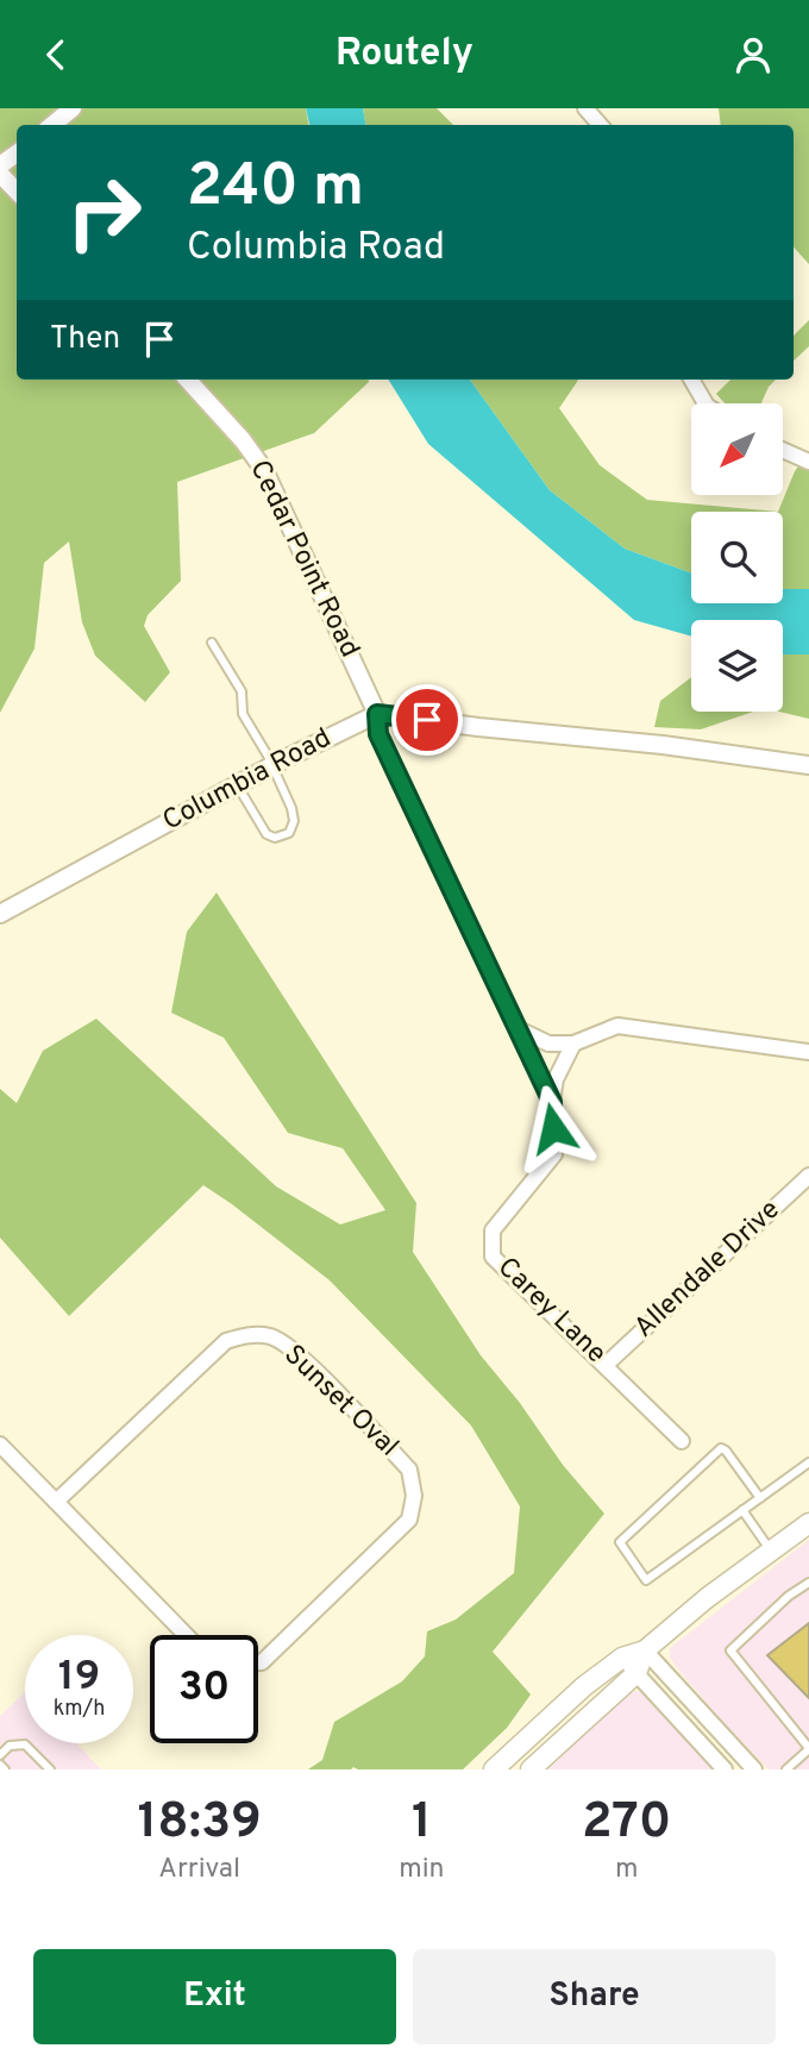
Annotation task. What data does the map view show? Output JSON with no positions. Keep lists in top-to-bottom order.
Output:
{
  "streets": {
    "street": [
      "Cedar Point Road",
      "Columbia Road",
      "Allendale Drive",
      "Carey Lane",
      "Sunset Oval"
    ]
  },
  "crossings": [
    ["Cedar Point Road", "Columbia Road"],
    ["Cedar Point Road", "Carey Lane"],
    ["Columbia Road", "Carey Lane"],
    ["Allendale Drive", "Carey Lane"]
  ],
  "north": "bottom left",
  "page": {
    "header": "Routely",
    "turn": ["240 m", "Columbia Road"],
    "then": "Then",
    "speed": "19 km/h",
    "limit": "30",
    "eta": [
      "18:39",
      "Arrival",
      "1",
      "min",
      "270",
      "m"
    ],
    "buttons": ["Exit", "Share"]
  }
}
